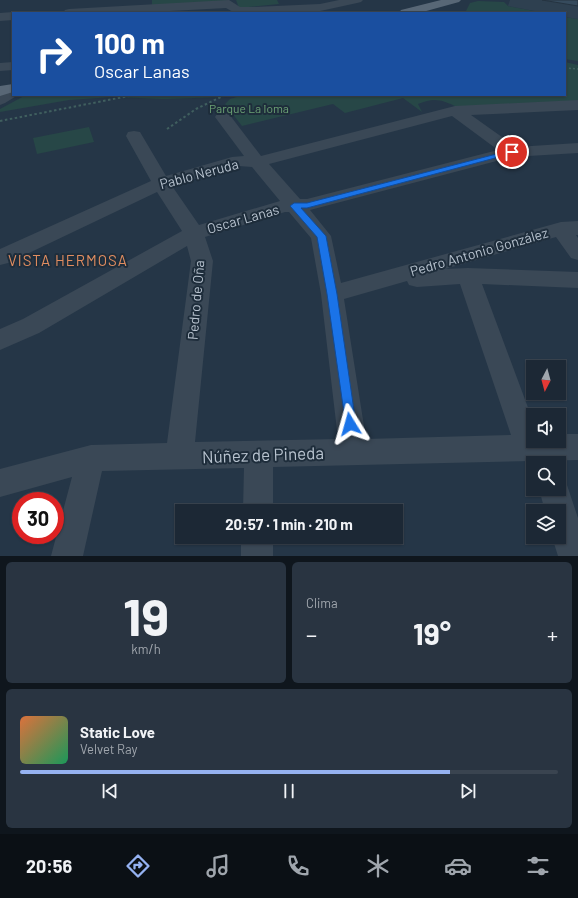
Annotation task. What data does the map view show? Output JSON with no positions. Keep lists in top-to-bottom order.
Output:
{
  "streets": {
    "street": [
      "Pablo Neruda",
      "Oscar Lanas",
      "Pedro Antonio González",
      "Pedro de Oña",
      "Núñez de Pineda"
    ]
  },
  "crossings": [
    ["Pablo Neruda", "Pedro de Oña"],
    ["Oscar Lanas", "Pedro de Oña"],
    ["Pedro de Oña", "Núñez de Pineda"]
  ],
  "districts": ["VISTA HERMOSA"],
  "parks": ["Parque La loma"],
  "north": "bottom",
  "page": {
    "turn": ["100 m", "Oscar Lanas"],
    "limit": "30",
    "trip": "20:57 · 1 min · 210 m",
    "tile": [
      ["19", "km/h"],
      "Clima"
    ],
    "heat": ["−", "19°", "+"],
    "song": ["Static Love", "Velvet Ray"],
    "tabs": "20:56"
  }
}
